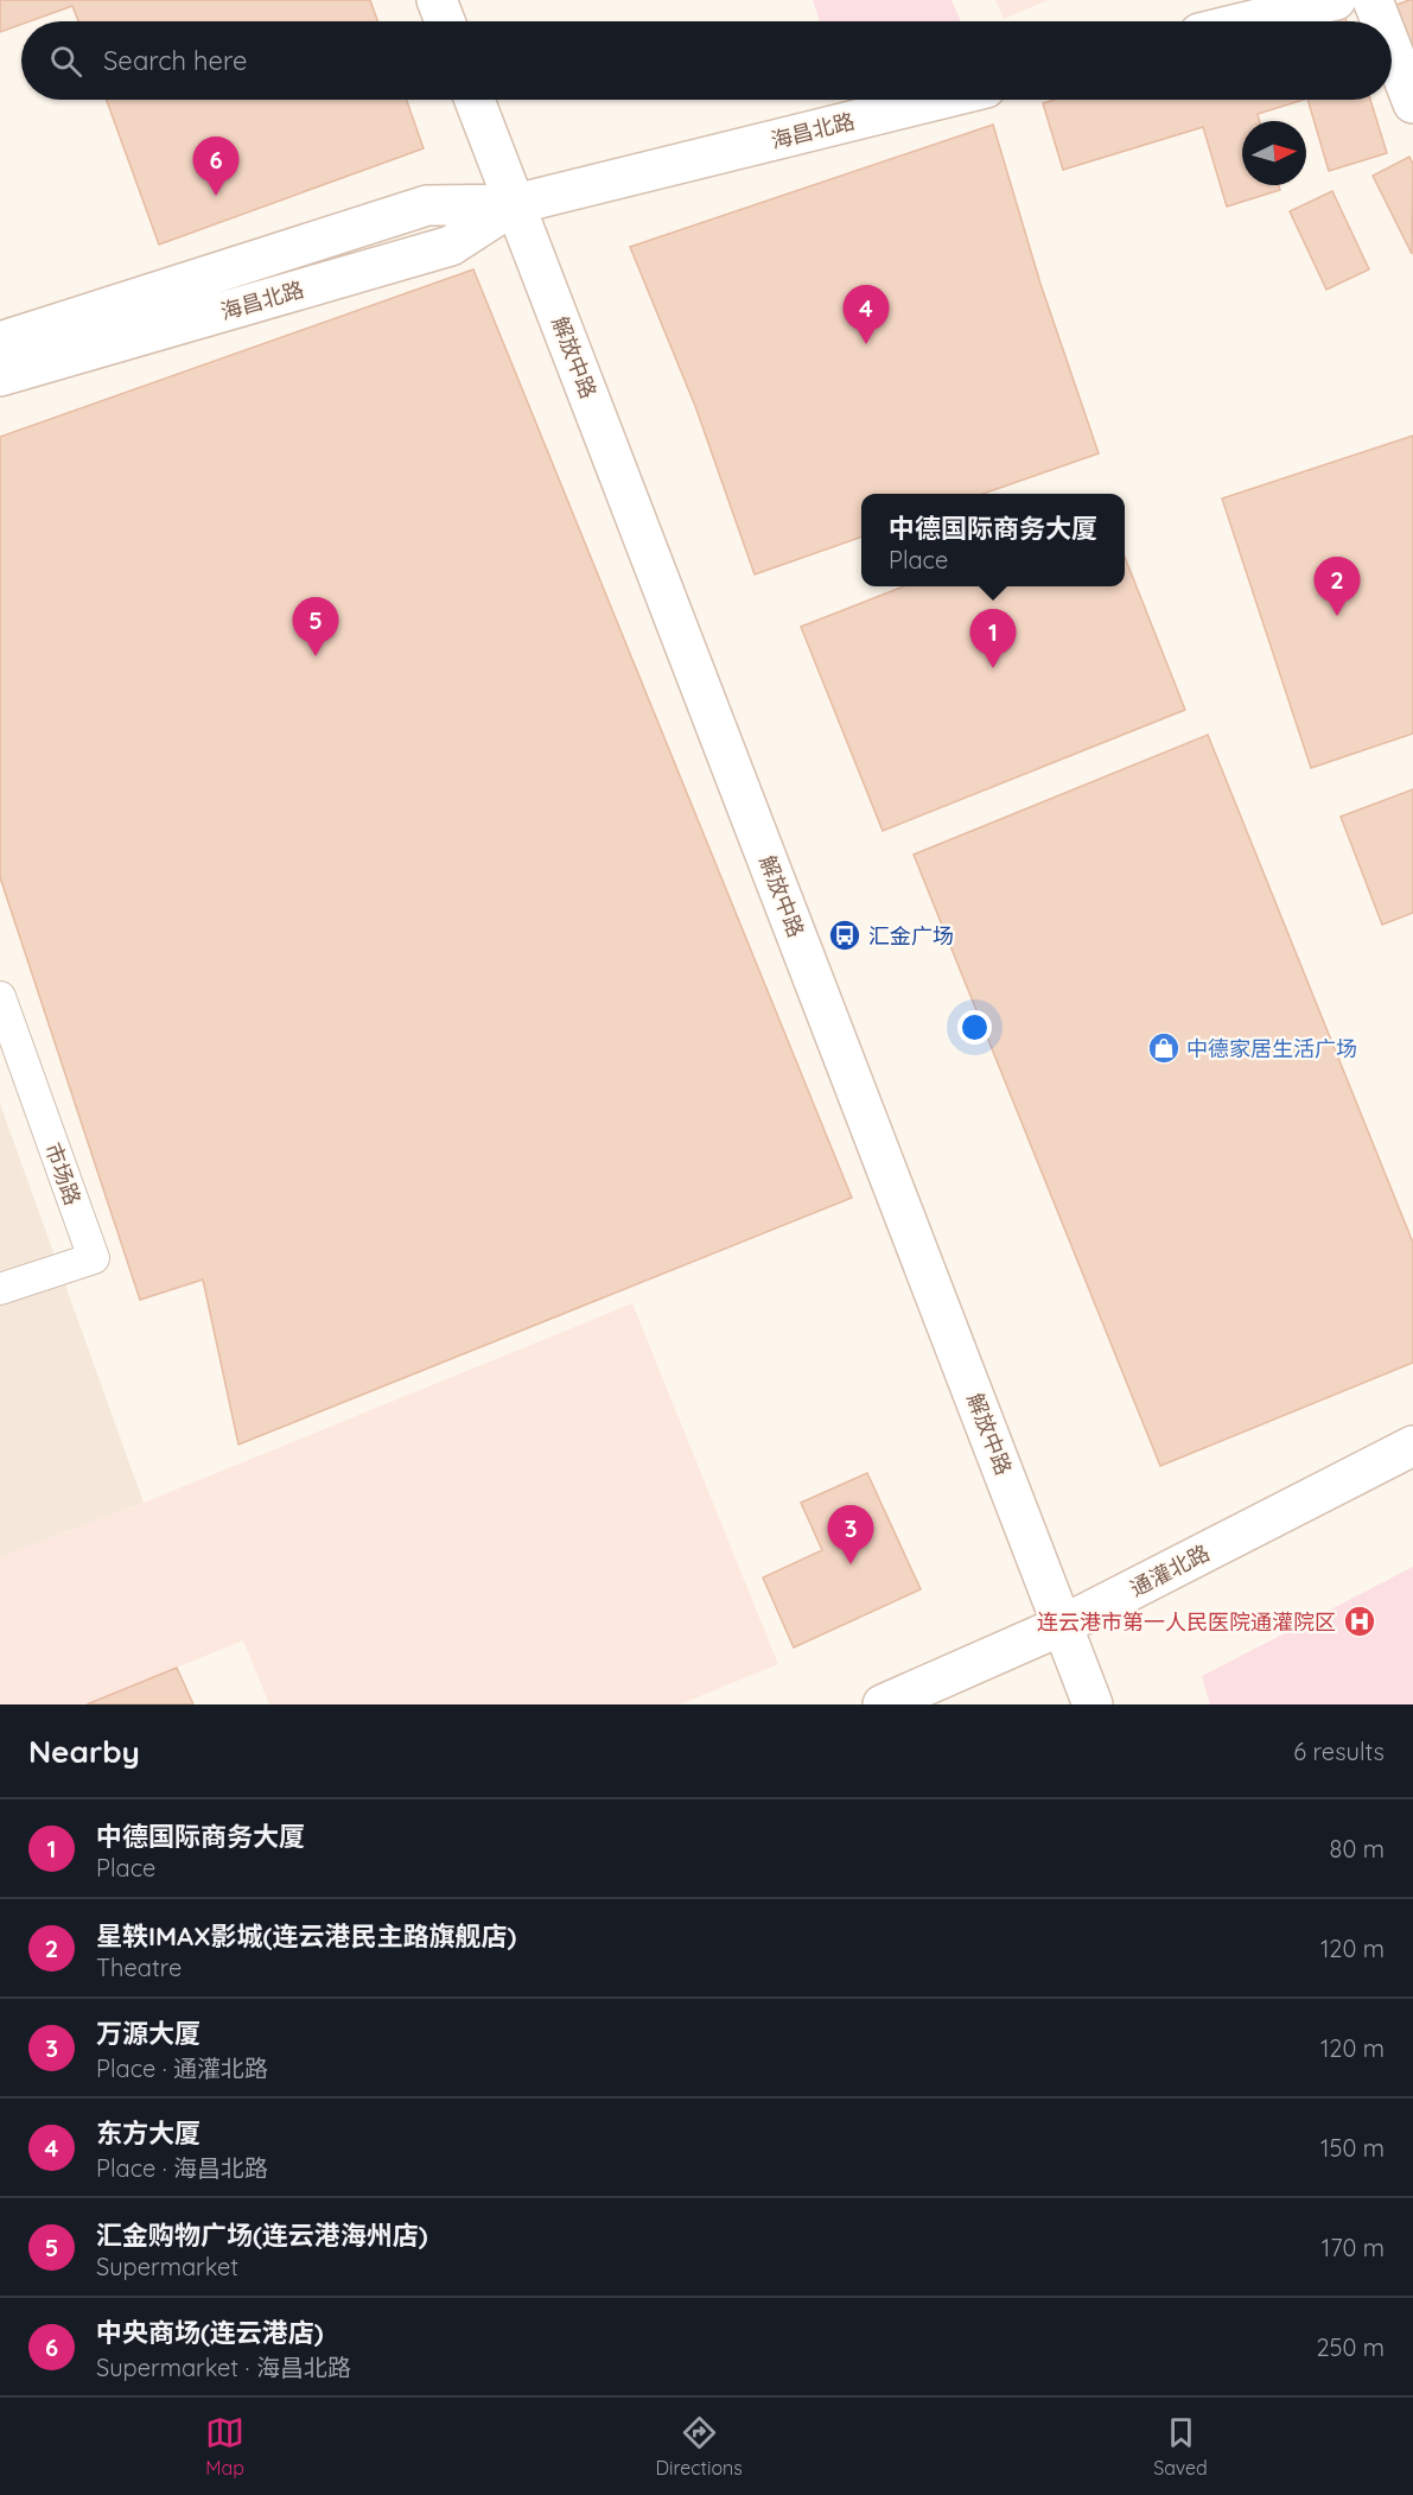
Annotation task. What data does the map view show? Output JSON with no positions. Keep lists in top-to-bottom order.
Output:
{
  "streets": {
    "main road": ["海昌北路", "解放中路", "通灌北路"],
    "street": ["市场路"]
  },
  "crossings": [
    ["海昌北路", "解放中路"],
    ["解放中路", "通灌北路"]
  ],
  "places": {
    "bus stop": ["汇金广场"],
    "shop": ["中德家居生活广场"],
    "hospital": ["连云港市第一人民医院通灌院区"]
  },
  "north": "right",
  "page": {
    "search": "Search here",
    "pins": [
      "6",
      "4",
      "2",
      "5",
      "1",
      "3"
    ],
    "popup": ["中德国际商务大厦", "Place"],
    "heading": ["Nearby", "6 results"],
    "list": [
      {
        "mark": "1",
        "name": "中德国际商务大厦",
        "note": "Place",
        "value": "80 m"
      },
      {
        "mark": "2",
        "name": "星轶IMAX影城(连云港民主路旗舰店)",
        "note": "Theatre",
        "value": "120 m"
      },
      {
        "mark": "3",
        "name": "万源大厦",
        "note": "Place · 通灌北路",
        "value": "120 m"
      },
      {
        "mark": "4",
        "name": "东方大厦",
        "note": "Place · 海昌北路",
        "value": "150 m"
      },
      {
        "mark": "5",
        "name": "汇金购物广场(连云港海州店)",
        "note": "Supermarket",
        "value": "170 m"
      },
      {
        "mark": "6",
        "name": "中央商场(连云港店)",
        "note": "Supermarket · 海昌北路",
        "value": "250 m"
      }
    ],
    "nav": ["Map", "Directions", "Saved"]
  }
}
